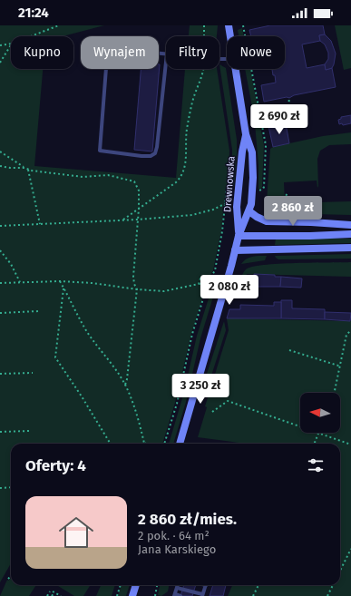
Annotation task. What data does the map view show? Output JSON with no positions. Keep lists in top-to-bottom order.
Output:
{
  "streets": {
    "main road": ["Drewnowska"]
  },
  "north": "left",
  "page": {
    "status": "21:24",
    "chip": [
      "Kupno",
      "Wynajem",
      "Filtry",
      "Nowe"
    ],
    "price": [
      "2 690 zł",
      "2 860 zł",
      "2 080 zł",
      "3 250 zł"
    ],
    "heading": "Oferty: 4",
    "list": [
      {
        "name": "2 860 zł/mies.",
        "note": "2 pok. · 64 m² · Jana Karskiego"
      }
    ]
  }
}
